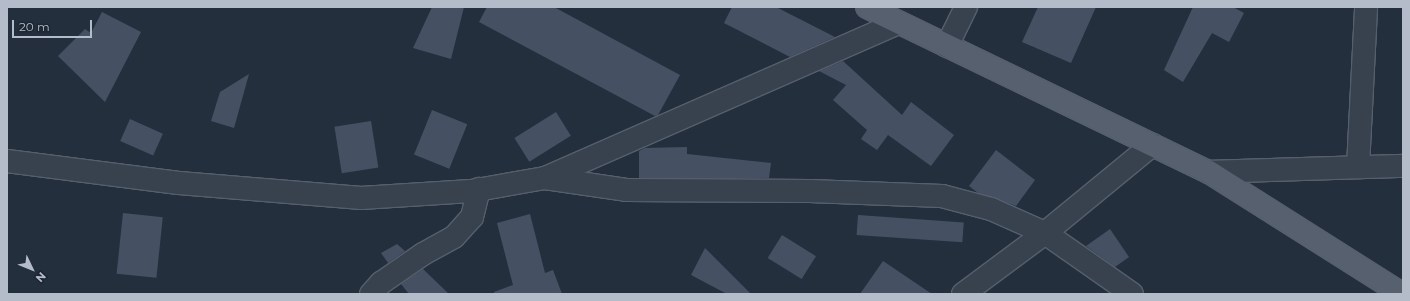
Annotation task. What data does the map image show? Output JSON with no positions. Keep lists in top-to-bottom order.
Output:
{
  "scale_bar": "20 m",
  "north": "bottom right"
}
